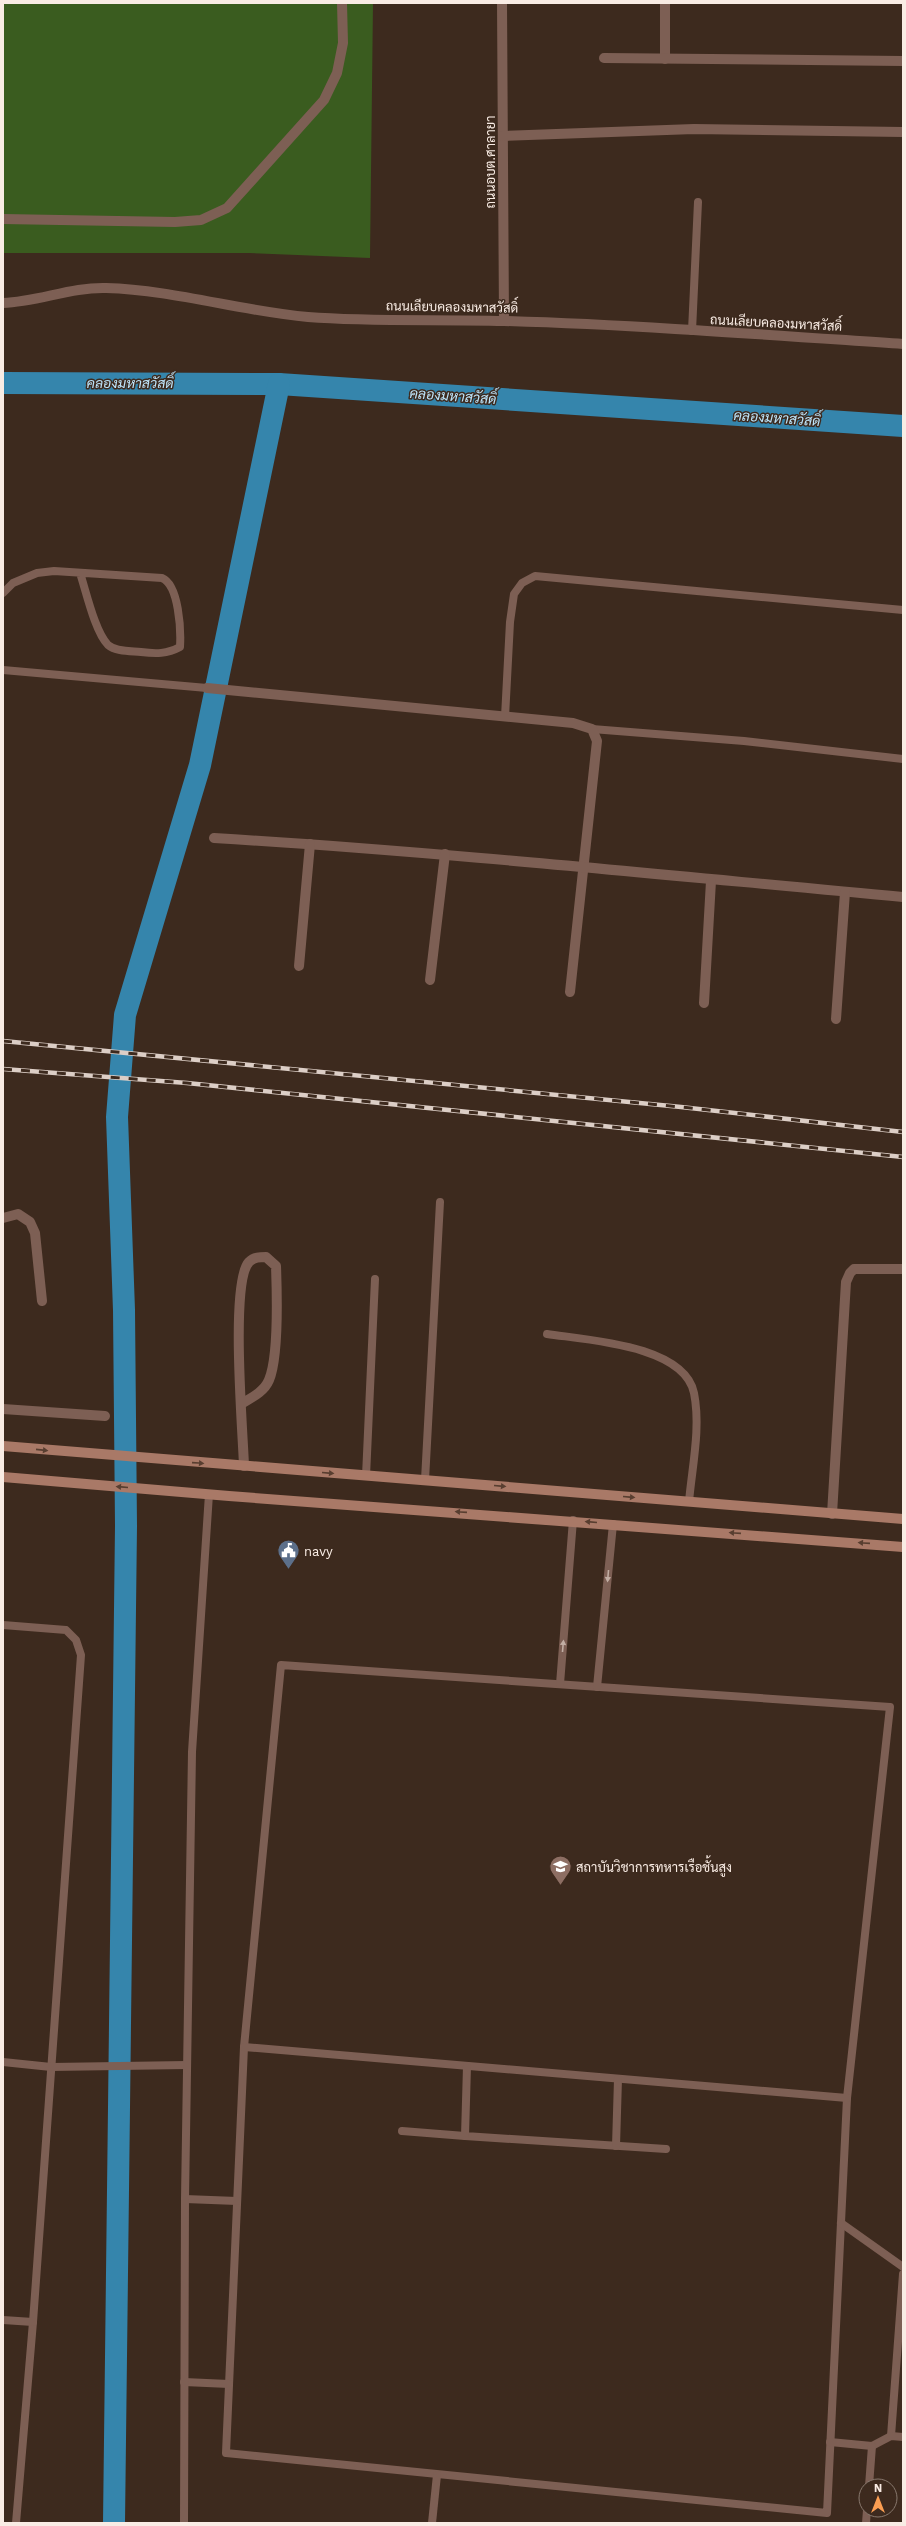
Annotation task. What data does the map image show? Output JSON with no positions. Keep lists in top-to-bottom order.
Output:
{
  "streets": {
    "street": ["ถนนอบต.ศาลายา", "ถนนเลียบคลองมหาสวัสดิ์"]
  },
  "crossings": [
    ["ถนนอบต.ศาลายา", "ถนนเลียบคลองมหาสวัสดิ์"]
  ],
  "water": ["คลองมหาสวัสดิ์"],
  "places": {
    "public building": ["navy"],
    "school or university": ["สถาบันวิชาการทหารเรือชั้นสูง"]
  },
  "north": "top"
}
